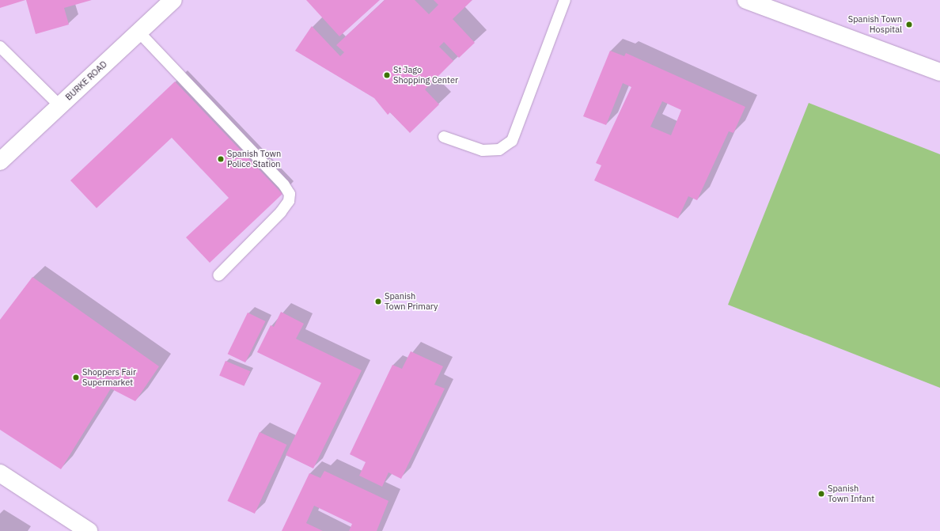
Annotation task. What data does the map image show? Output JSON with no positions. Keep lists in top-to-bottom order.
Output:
{
  "streets": {
    "street": ["BURKE ROAD"]
  },
  "places": [
    "Spanish Town Hospital",
    "St Jago Shopping Center",
    "Spanish Town Police Station",
    "Spanish Town Primary",
    "Shoppers Fair Supermarket",
    "Spanish Town Infant"
  ]
}
